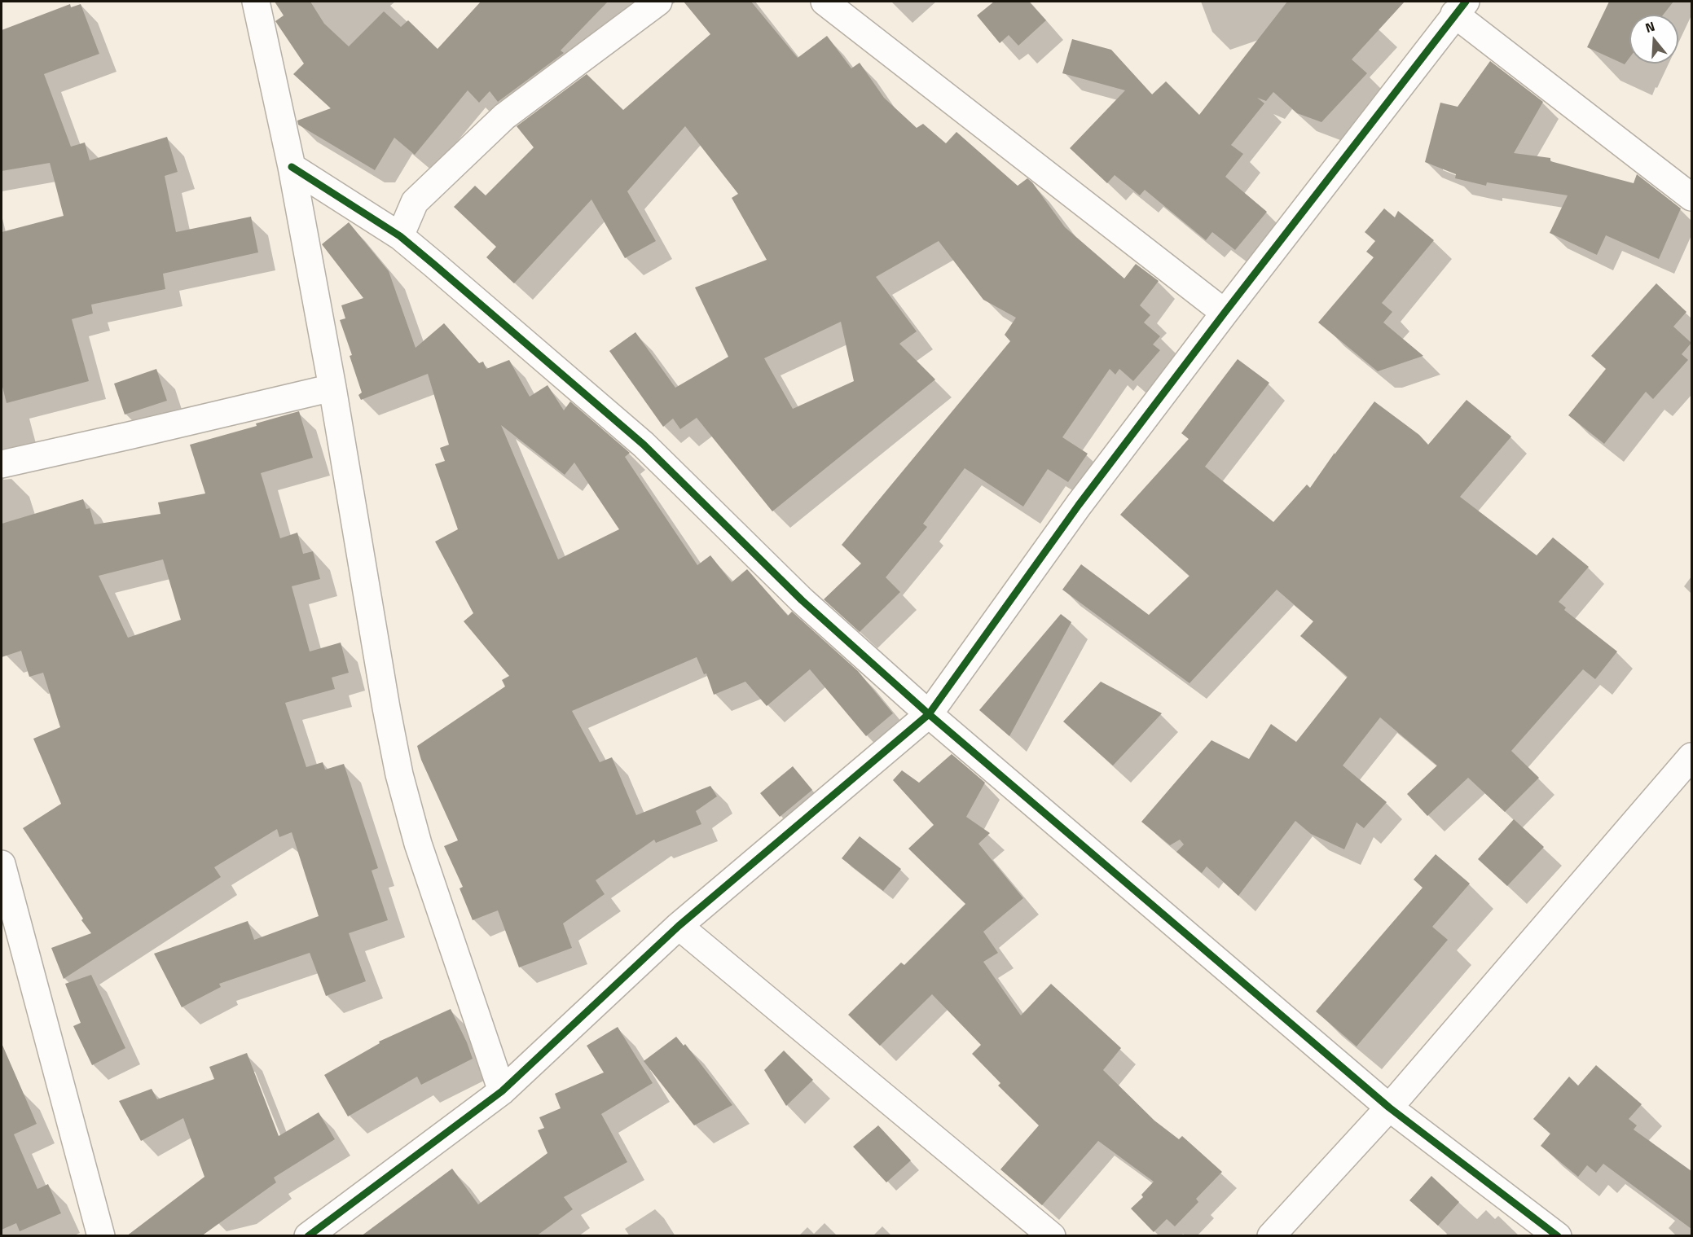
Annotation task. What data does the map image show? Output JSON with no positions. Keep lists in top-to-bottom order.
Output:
{
  "north": "top"
}
